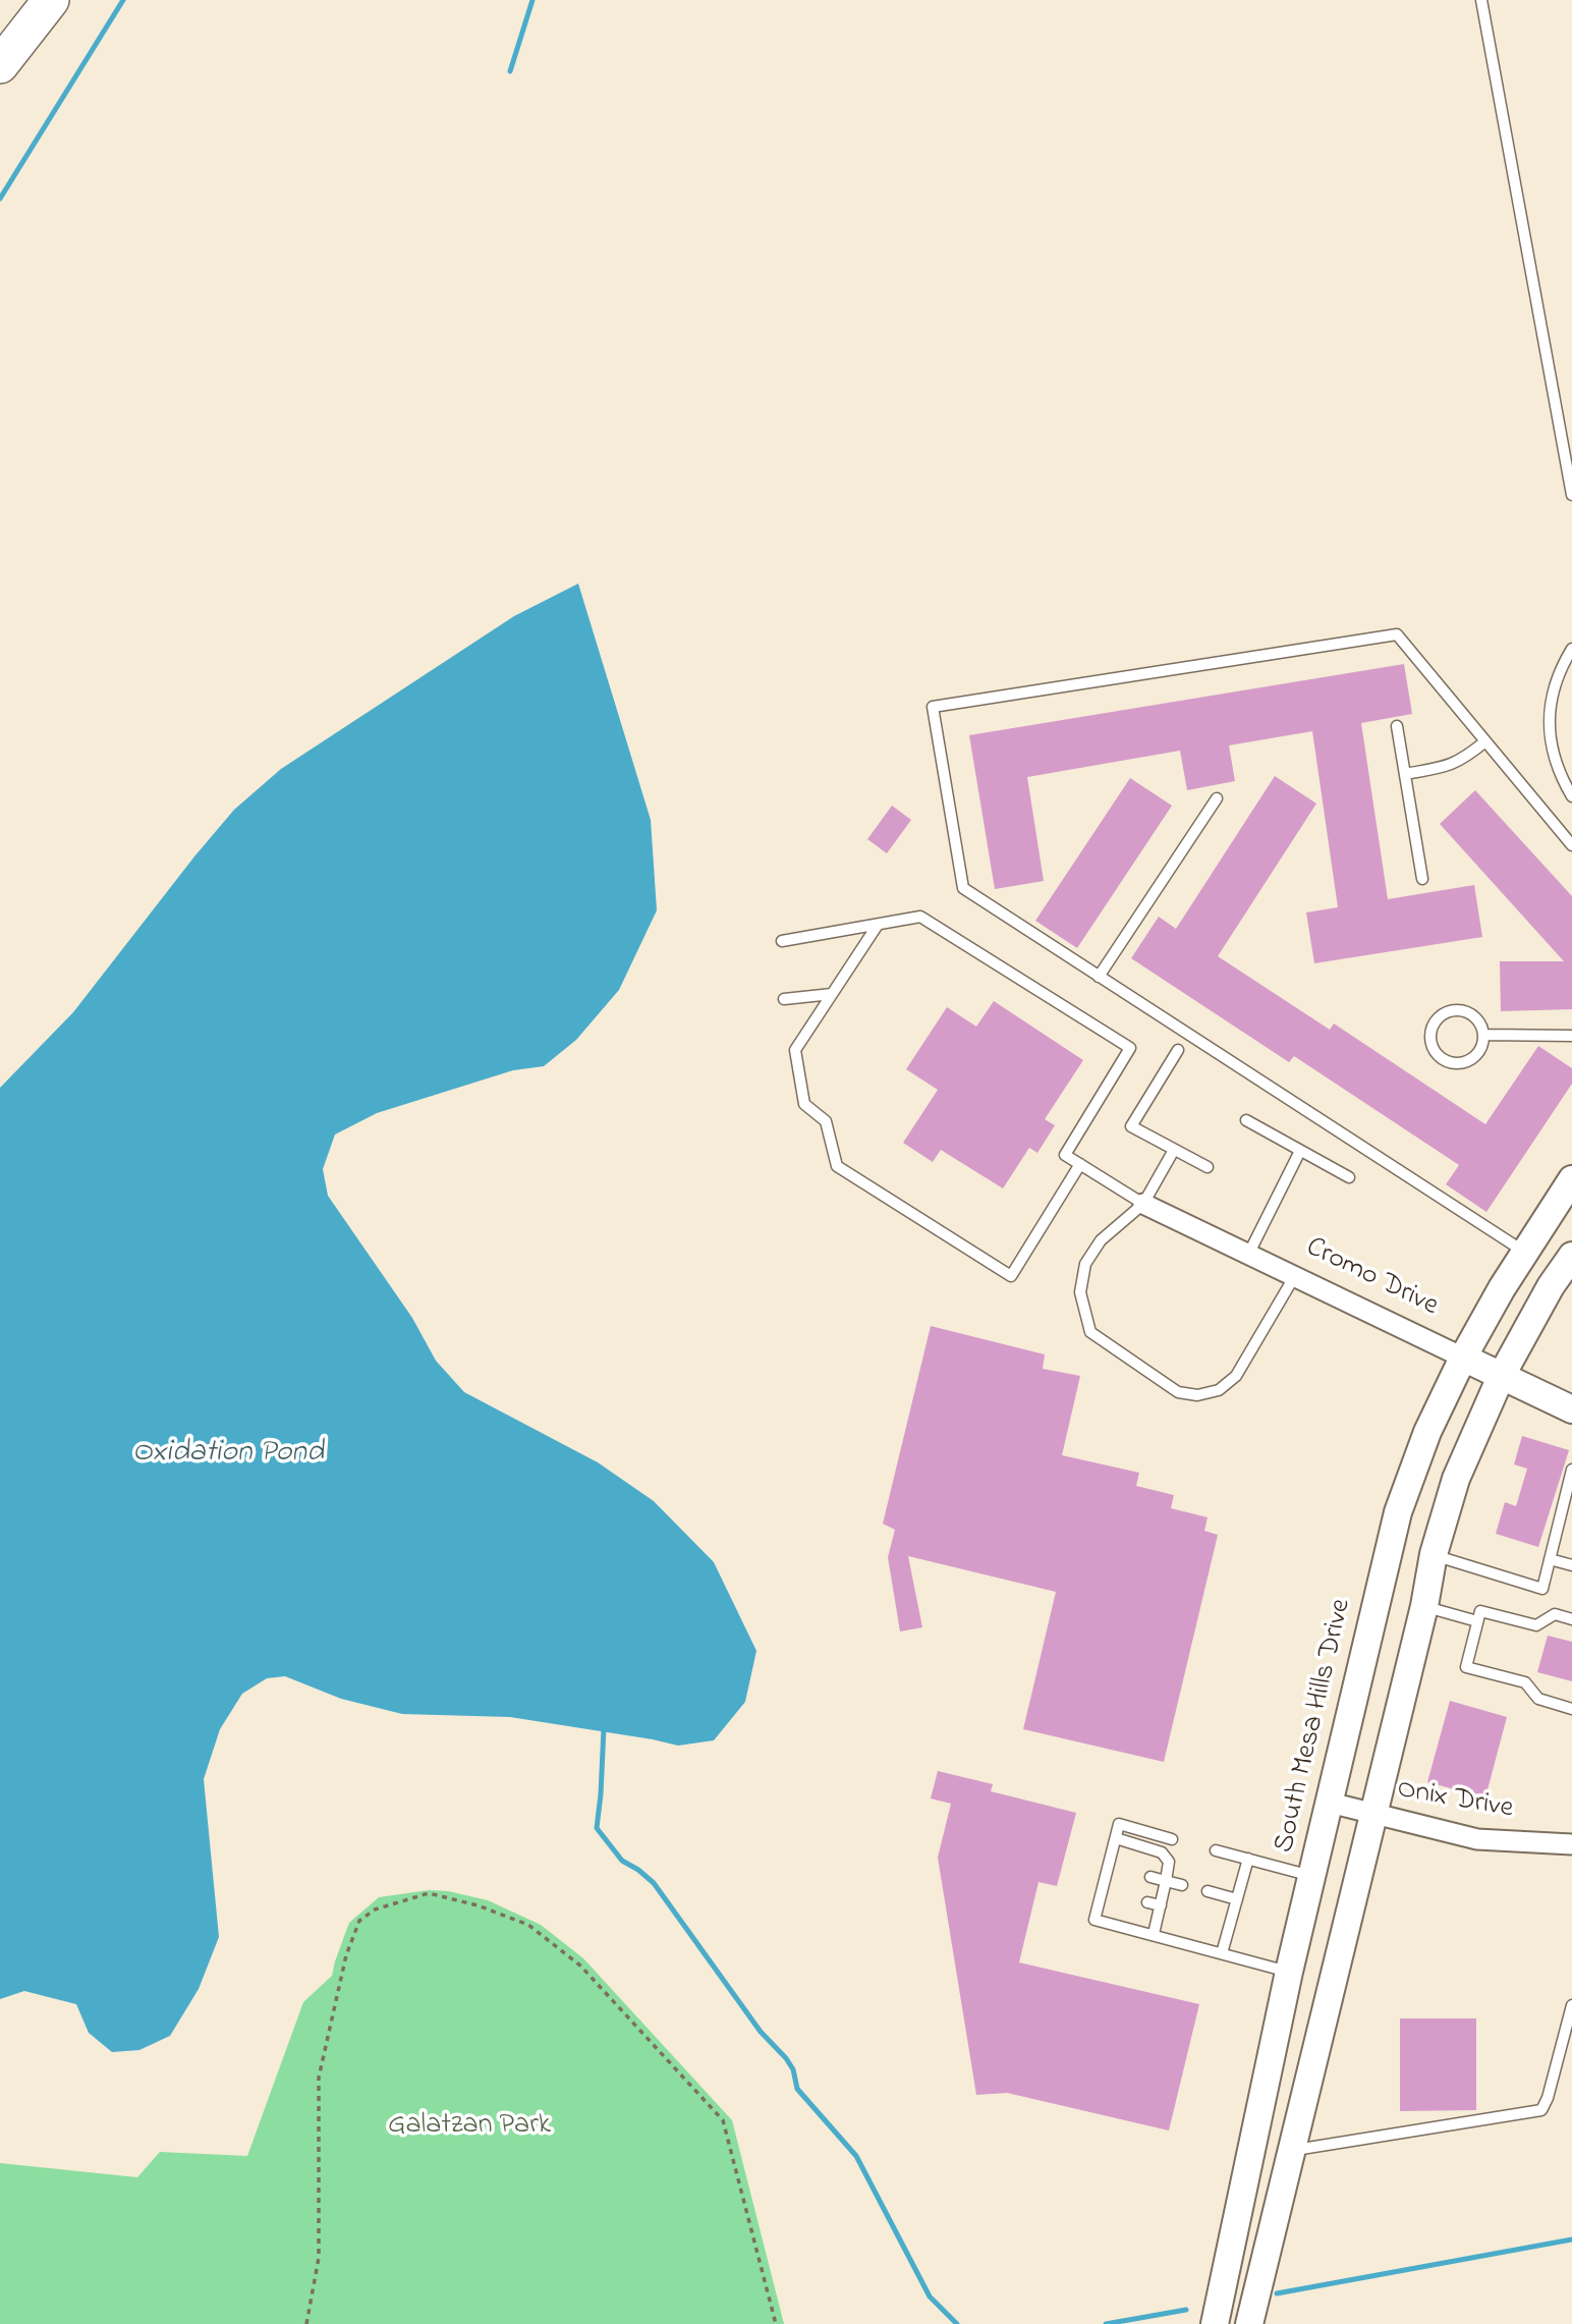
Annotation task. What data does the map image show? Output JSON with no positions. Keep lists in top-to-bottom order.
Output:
{
  "streets": {
    "street": ["Cromo Drive", "South Mesa Hills Drive", "Onix Drive"]
  },
  "crossings": [
    ["Cromo Drive", "South Mesa Hills Drive"],
    ["South Mesa Hills Drive", "Onix Drive"]
  ],
  "water": ["Oxidation Pond"],
  "parks": ["Galatzan Park"]
}
